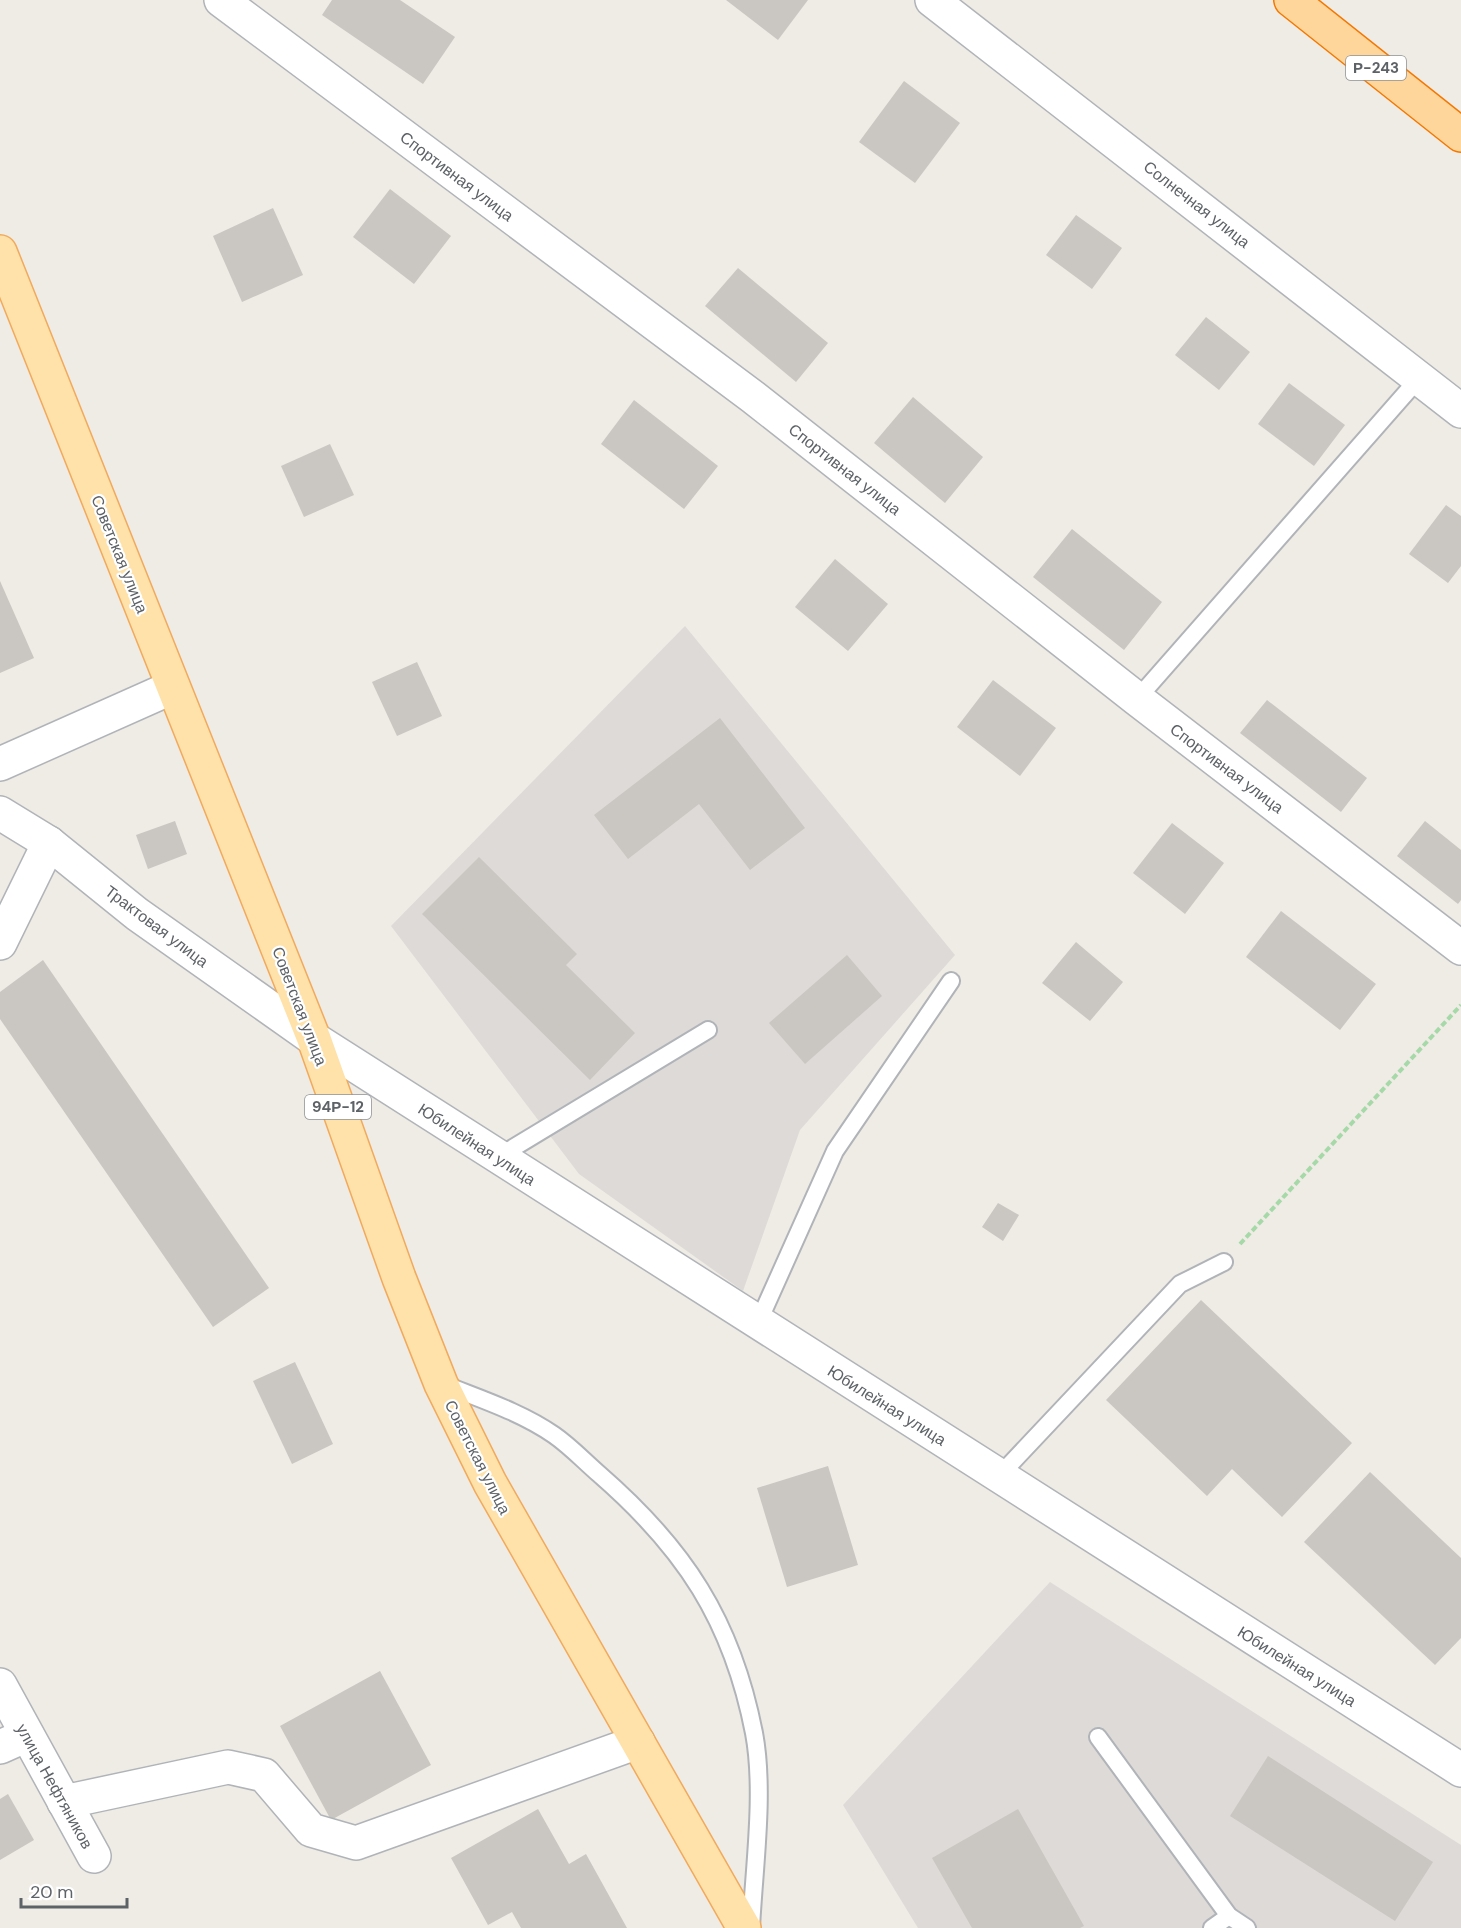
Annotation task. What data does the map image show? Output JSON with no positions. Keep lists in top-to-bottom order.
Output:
{
  "streets": {
    "highway": ["Р-243"],
    "main road": ["Советская улица", "94Р-12"],
    "street": [
      "Спортивная улица",
      "Солнечная улица",
      "Трактовая улица",
      "Юбилейная улица",
      "улица Нефтяников"
    ]
  },
  "crossings": [
    ["Советская улица", "Трактовая улица"],
    ["Советская улица", "Юбилейная улица"],
    ["Трактовая улица", "Юбилейная улица"]
  ],
  "scale_bar": "20 m"
}
